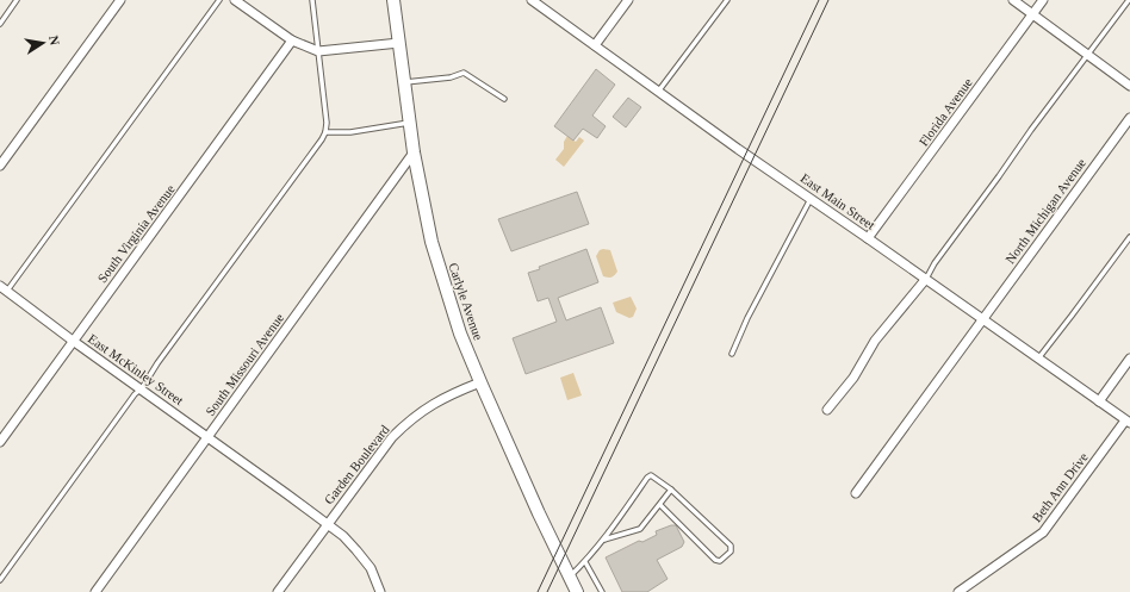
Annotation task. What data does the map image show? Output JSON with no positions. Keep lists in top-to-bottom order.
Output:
{
  "streets": {
    "main road": ["Carlyle Avenue"],
    "street": [
      "Florida Avenue",
      "East Main Street",
      "North Michigan Avenue",
      "South Virginia Avenue",
      "South Missouri Avenue",
      "East McKinley Street",
      "Garden Boulevard",
      "Beth Ann Drive"
    ]
  },
  "crossings": [
    ["Florida Avenue", "East Main Street"],
    ["East Main Street", "North Michigan Avenue"],
    ["East Main Street", "Beth Ann Drive"],
    ["South Virginia Avenue", "East McKinley Street"],
    ["Carlyle Avenue", "South Missouri Avenue"],
    ["Carlyle Avenue", "Garden Boulevard"],
    ["South Missouri Avenue", "East McKinley Street"],
    ["East McKinley Street", "Garden Boulevard"]
  ],
  "north": "right"
}
